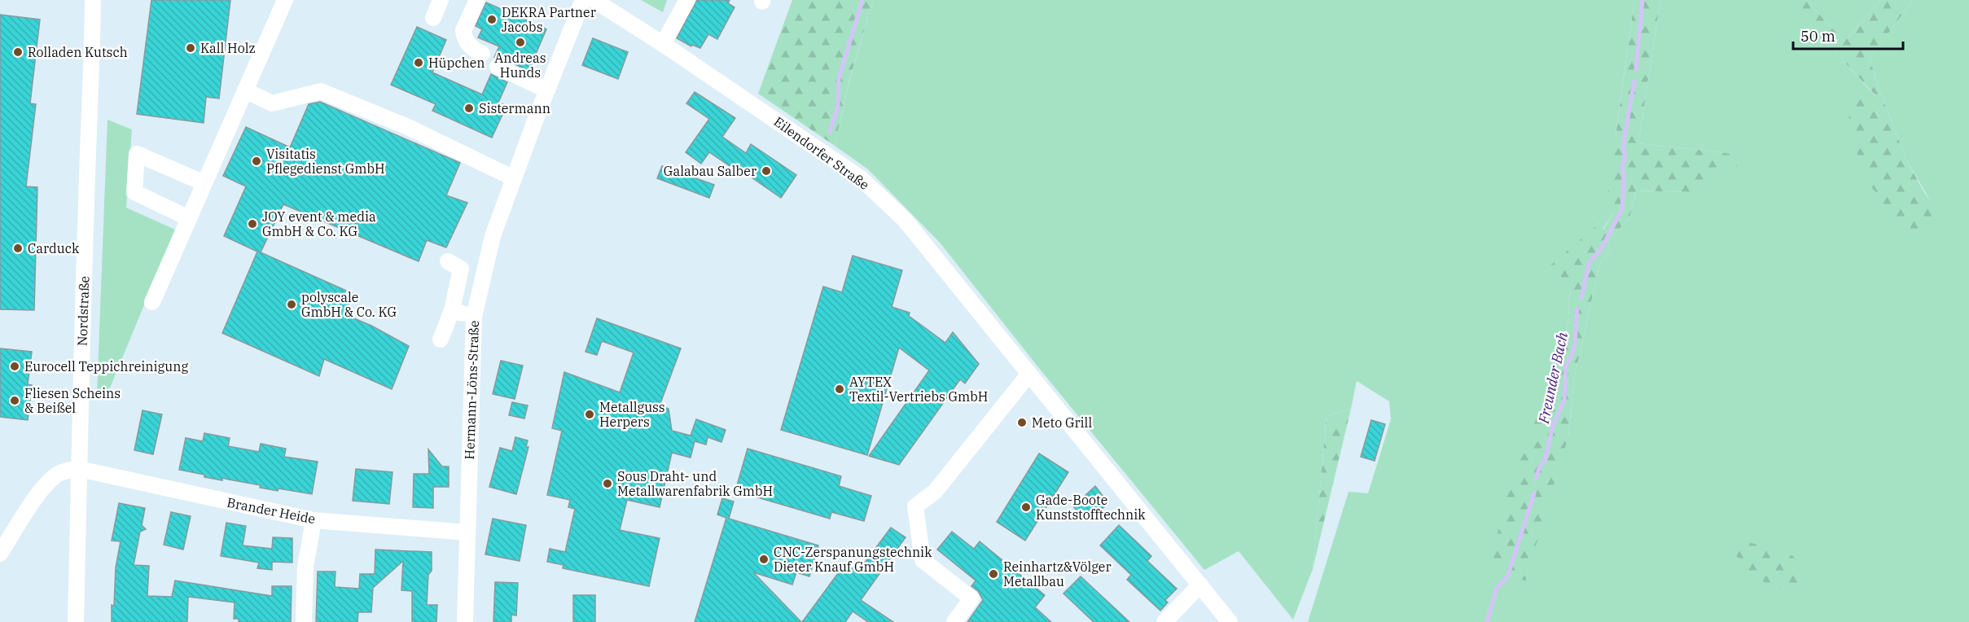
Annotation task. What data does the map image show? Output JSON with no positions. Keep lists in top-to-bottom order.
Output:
{
  "streets": {
    "street": [
      "Eilendorfer Straße",
      "Nordstraße",
      "Hermann-Löns-Straße",
      "Brander Heide"
    ]
  },
  "crossings": [
    ["Nordstraße", "Brander Heide"],
    ["Hermann-Löns-Straße", "Brander Heide"]
  ],
  "water": ["Freunder Bach"],
  "places": [
    "DEKRA Partner Jacobs",
    "Andreas Hunds",
    "Kall Holz",
    "Rolladen Kutsch",
    "Hüpchen",
    "Sistermann",
    "Visitatis Pflegedienst GmbH",
    "Galabau Salber",
    "JOY event & media GmbH & Co. KG",
    "Carduck",
    "polyscale GmbH & Co. KG",
    "Eurocell Teppichreinigung",
    "AYTEX Textil-Vertriebs GmbH",
    "Fliesen Scheins & Beißel",
    "Metallguss Herpers",
    "Meto Grill",
    "Sous Draht- und Metallwarenfabrik GmbH",
    "Gade-Boote Kunststofftechnik",
    "CNC-Zerspanungstechnik Dieter Knauf GmbH",
    "Reinhartz&Völger Metallbau"
  ],
  "scale_bar": "50 m"
}
